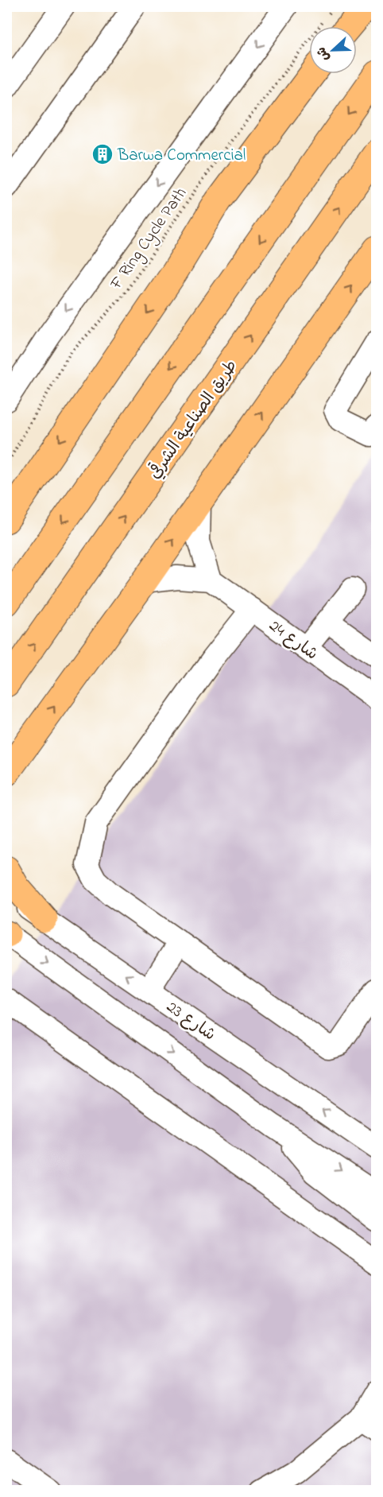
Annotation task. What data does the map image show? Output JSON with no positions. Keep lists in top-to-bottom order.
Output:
{
  "streets": {
    "main road": ["طريق الصناعية الشرقي"],
    "street": ["شارع 24", "شارع 23"],
    "path": ["F Ring Cycle Path"]
  },
  "places": {
    "building": ["Barwa Commercial"]
  },
  "north": "left"
}
